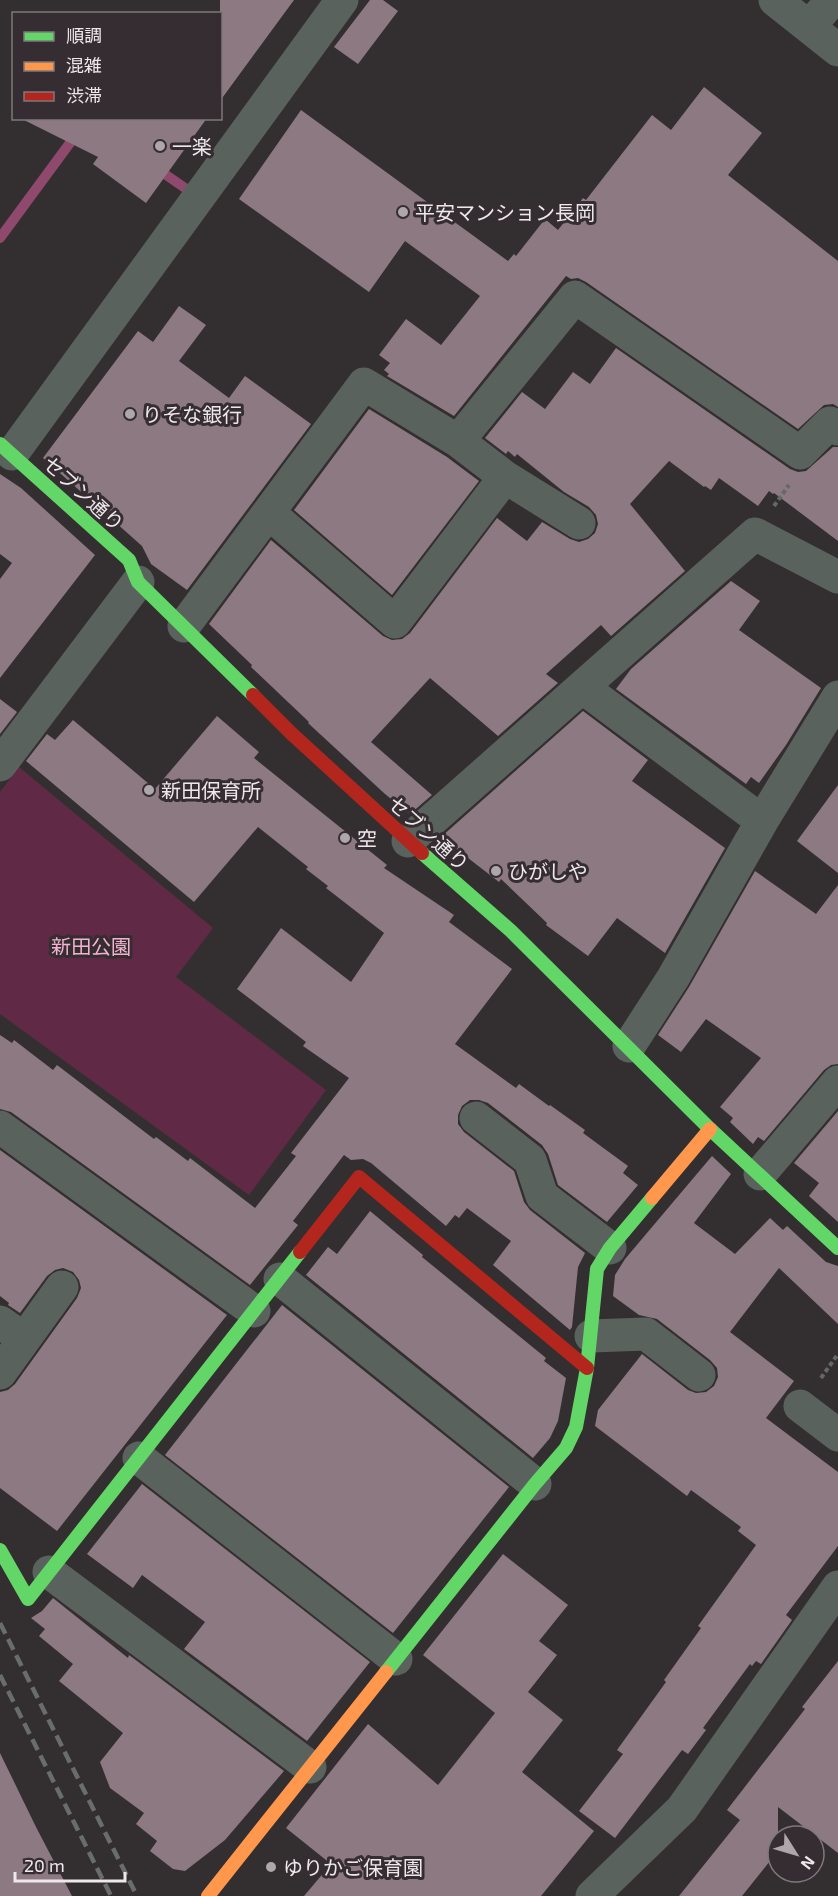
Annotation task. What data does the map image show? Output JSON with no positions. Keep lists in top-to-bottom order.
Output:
{
  "streets": {
    "street": ["セブン通り"]
  },
  "parks": ["新田公園"],
  "places": [
    "一楽",
    "平安マンション長岡",
    "りそな銀行",
    "新田保育所",
    "空",
    "ひがしや",
    "ゆりかご保育園"
  ],
  "legend": ["順調", "混雑", "渋滞"],
  "scale_bar": "20 m",
  "north": "bottom right"
}
